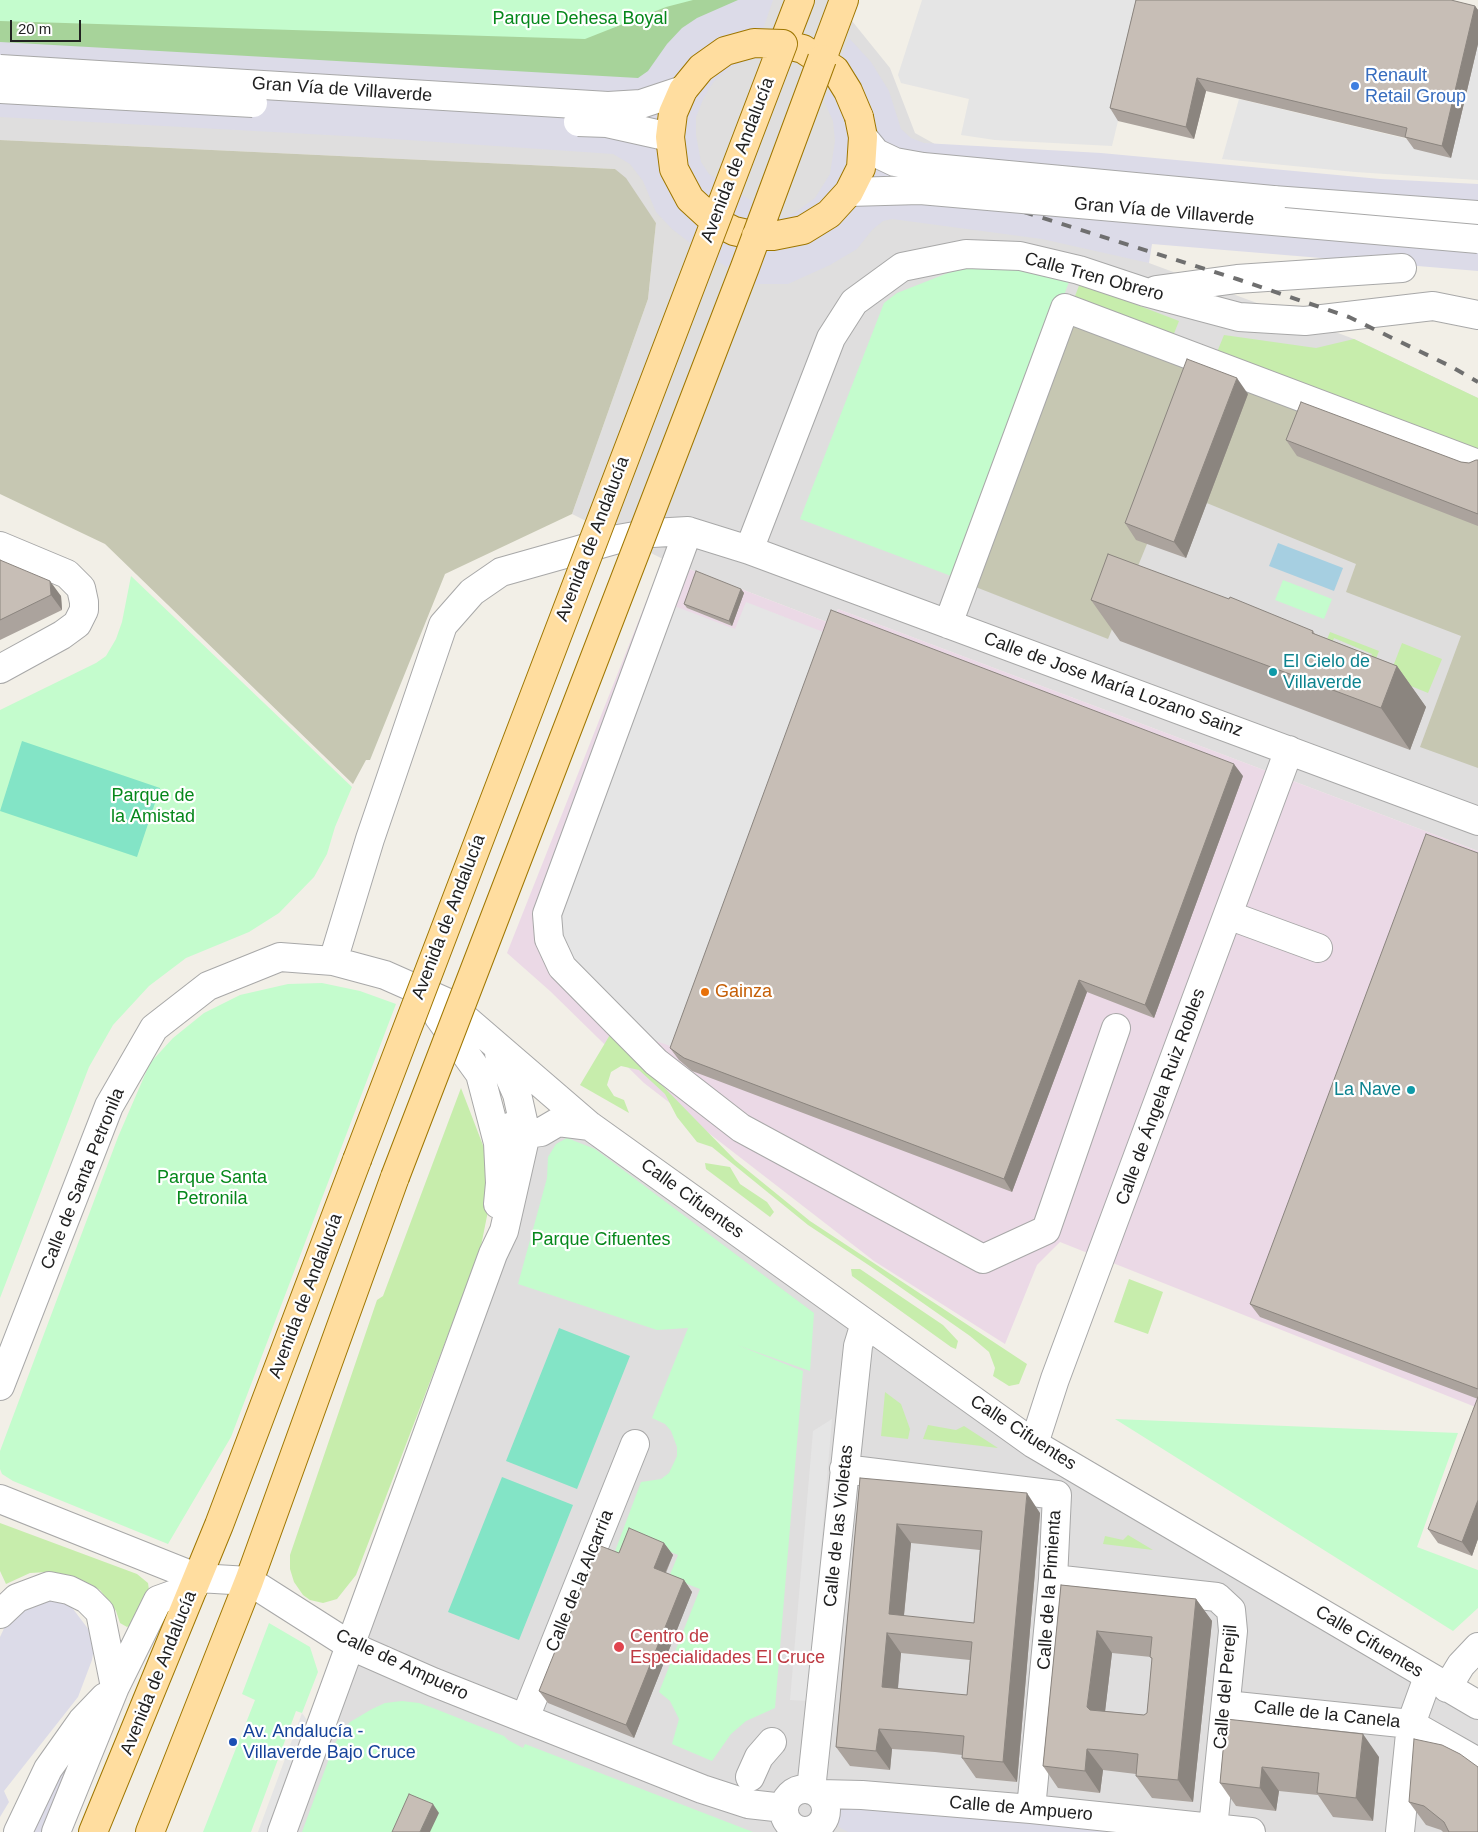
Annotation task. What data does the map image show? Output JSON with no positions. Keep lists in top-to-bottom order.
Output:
{
  "streets": {
    "main road": ["Avenida de Andalucía"],
    "street": [
      "Gran Vía de Villaverde",
      "Calle Tren Obrero",
      "Calle de Jose María Lozano Sainz",
      "Calle de Ángela Ruiz Robles",
      "Calle de Santa Petronila",
      "Calle Cifuentes",
      "Calle de las Violetas",
      "Calle de la Alcarria",
      "Calle de la Pimienta",
      "Calle de Ampuero",
      "Calle del Perejil",
      "Calle de la Canela"
    ]
  },
  "crossings": [
    ["Avenida de Andalucía", "Calle de Ampuero"],
    ["Calle Tren Obrero", "Calle de Jose María Lozano Sainz"],
    ["Calle de Jose María Lozano Sainz", "Calle de Ángela Ruiz Robles"],
    ["Calle de Ángela Ruiz Robles", "Calle Cifuentes"],
    ["Calle Cifuentes", "Calle de las Violetas"],
    ["Calle de las Violetas", "Calle de la Pimienta"],
    ["Calle de las Violetas", "Calle de Ampuero"],
    ["Calle de la Alcarria", "Calle de Ampuero"],
    ["Calle de la Pimienta", "Calle de Ampuero"],
    ["Calle de la Pimienta", "Calle del Perejil"],
    ["Calle de Ampuero", "Calle del Perejil"],
    ["Calle del Perejil", "Calle de la Canela"]
  ],
  "parks": [
    "Parque Dehesa Boyal",
    "Parque de la Amistad",
    "Parque Santa Petronila",
    "Parque Cifuentes"
  ],
  "places": [
    "Renault Retail Group",
    "El Cielo de Villaverde",
    "Gainza",
    "La Nave",
    "Centro de Especialidades El Cruce",
    "Av. Andalucía - Villaverde Bajo Cruce"
  ],
  "scale_bar": "20 m"
}
